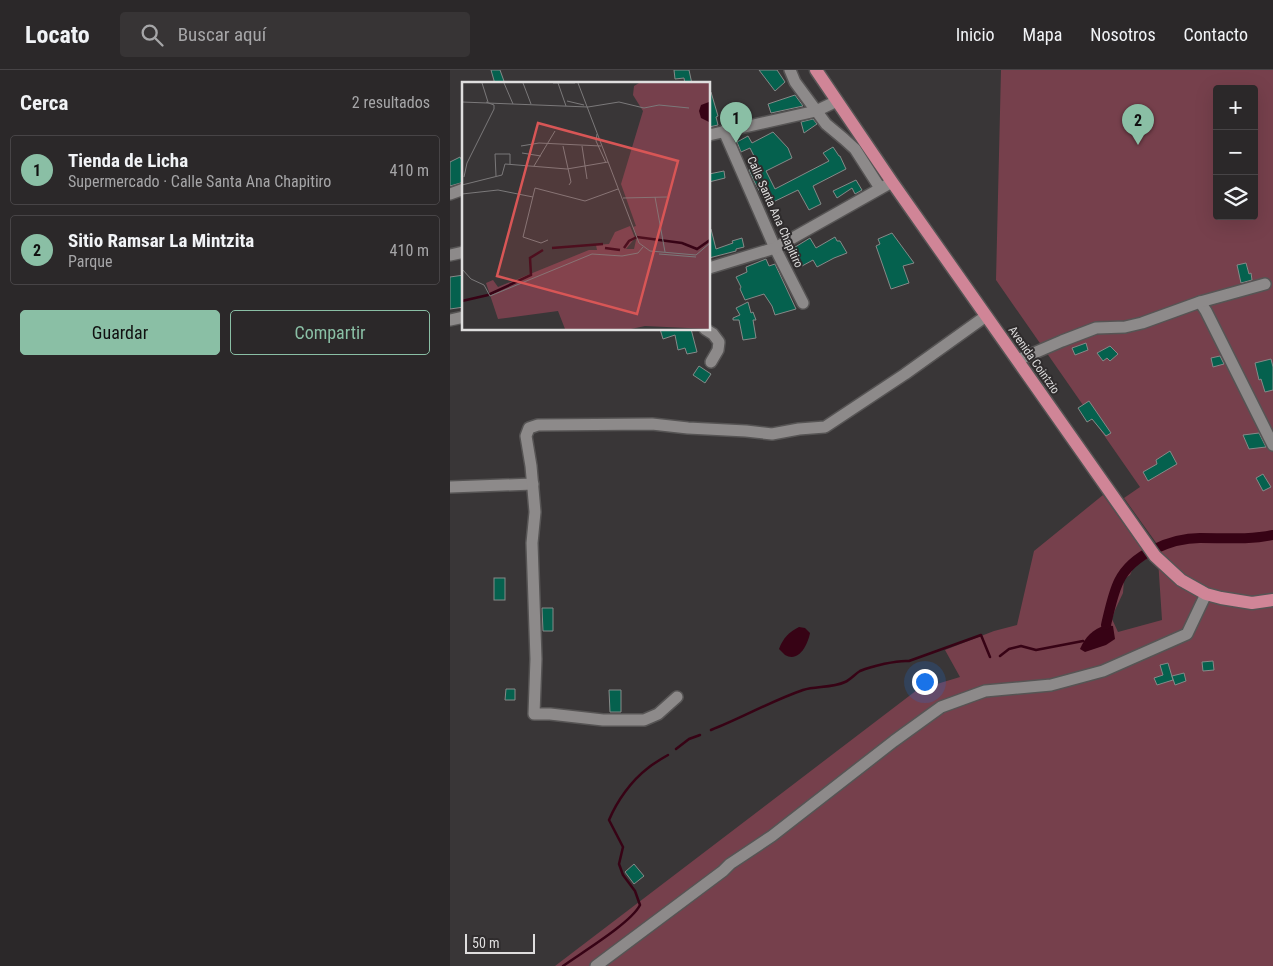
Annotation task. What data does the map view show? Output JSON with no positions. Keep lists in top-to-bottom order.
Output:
{
  "streets": {
    "main road": ["Avenida Cointzio"],
    "street": ["Calle Santa Ana Chapitiro"]
  },
  "scale_bar": "50 m",
  "page": {
    "header": "Locato",
    "search": "Buscar aquí",
    "nav": [
      "Inicio",
      "Mapa",
      "Nosotros",
      "Contacto"
    ],
    "heading": ["Cerca", "2 resultados"],
    "map_buttons": ["+", "−"],
    "pins": ["1", "2"],
    "list": [
      {
        "mark": "1",
        "name": "Tienda de Licha",
        "note": "Supermercado · Calle Santa Ana Chapitiro",
        "value": "410 m"
      },
      {
        "mark": "2",
        "name": "Sitio Ramsar La Mintzita",
        "note": "Parque",
        "value": "410 m"
      }
    ],
    "buttons": ["Guardar", "Compartir"],
    "scale": "50 m"
  }
}
